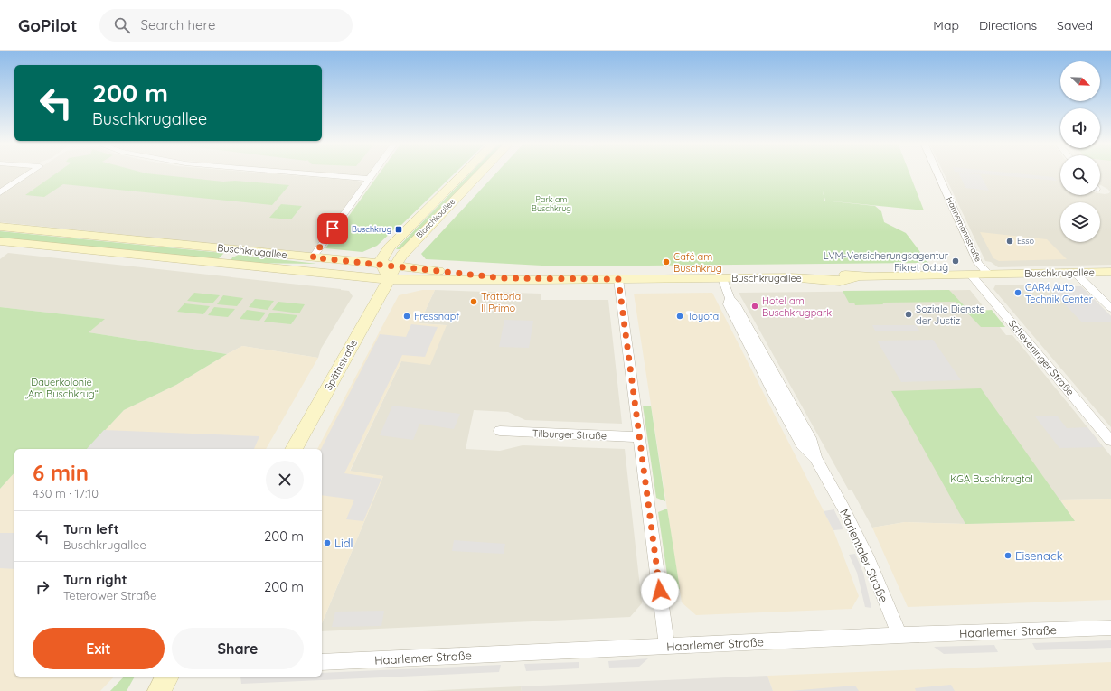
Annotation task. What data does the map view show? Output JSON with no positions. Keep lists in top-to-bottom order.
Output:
{
  "streets": {
    "main road": ["Blaschkoallee", "Buschkrugallee", "Späthstraße"],
    "street": [
      "Hannemannstraße",
      "Scheveninger Straße",
      "Tilburger Straße",
      "Marientaler Straße",
      "Haarlemer Straße"
    ]
  },
  "crossings": [
    ["Blaschkoallee", "Buschkrugallee"],
    ["Blaschkoallee", "Späthstraße"],
    ["Hannemannstraße", "Buschkrugallee"],
    ["Buschkrugallee", "Scheveninger Straße"],
    ["Buschkrugallee", "Späthstraße"],
    ["Buschkrugallee", "Marientaler Straße"],
    ["Marientaler Straße", "Haarlemer Straße"]
  ],
  "parks": ["Park am Buschkrug", "Dauerkolonie „Am Buschkrug“", "KGA Buschkrugtal"],
  "places": {
    "transit": ["Buschkrug"],
    "other": [
      "Esso",
      "LVM-Versicherungsagentur Fikret Odağ",
      "Café am Buschkrug",
      "CAR4 Auto Technik Center",
      "Trattoria Il Primo",
      "Hotel am Buschkrugpark",
      "Soziale Dienste der Justiz",
      "Fressnapf",
      "Toyota",
      "Lidl",
      "Eisenack"
    ]
  },
  "north": "bottom right",
  "page": {
    "header": "GoPilot",
    "search": "Search here",
    "nav": ["Map", "Directions", "Saved"],
    "turn": ["200 m", "Buschkrugallee"],
    "heading": ["6 min", "430 m · 17:10"],
    "list": [
      {
        "name": "Turn left",
        "note": "Buschkrugallee",
        "value": "200 m"
      },
      {
        "name": "Turn right",
        "note": "Teterower Straße",
        "value": "200 m"
      }
    ],
    "buttons": ["Exit", "Share"]
  }
}
